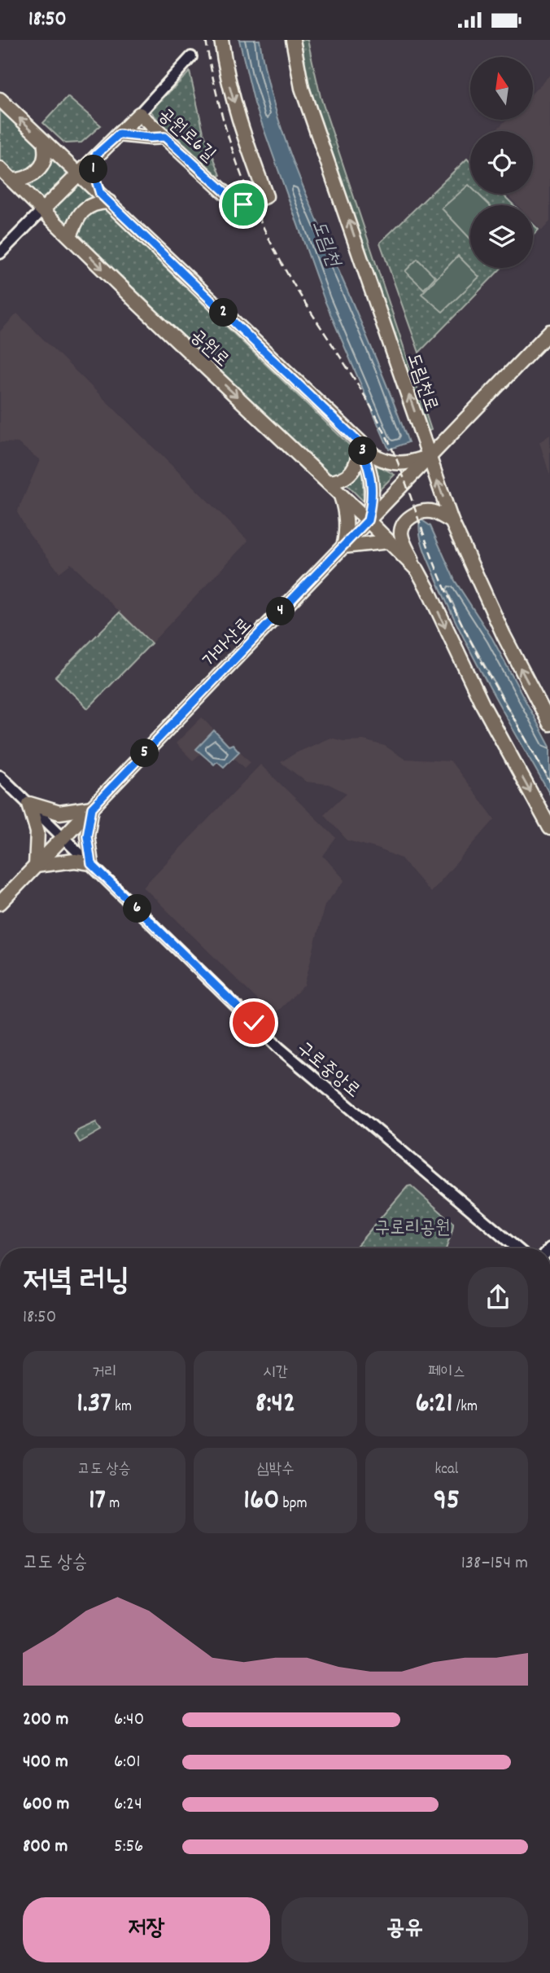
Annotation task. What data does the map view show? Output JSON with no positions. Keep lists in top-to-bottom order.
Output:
{
  "streets": {
    "main road": [
      "공원로6길",
      "공원로",
      "도림천로",
      "가마산로"
    ],
    "street": ["구로중앙로"]
  },
  "crossings": [
    ["공원로6길", "공원로"],
    ["공원로", "도림천로"],
    ["공원로", "가마산로"],
    ["도림천로", "가마산로"],
    ["가마산로", "구로중앙로"]
  ],
  "water": ["도림천"],
  "parks": ["구로리공원"],
  "north": "top",
  "page": {
    "status": "18:50",
    "pins": [
      "1",
      "2",
      "3",
      "4",
      "5",
      "6"
    ],
    "heading": ["저녁 러닝", "18:50"],
    "stats": [
      ["거리", "1.37 km"],
      ["시간", "8:42"],
      ["페이스", "6:21 /km"],
      ["고도 상승", "17 m"],
      ["심박수", "160 bpm"],
      ["kcal", "95"]
    ],
    "chart": ["고도 상승", "138–154 m"],
    "list": [
      {
        "name": "200 m",
        "note": "6:40"
      },
      {
        "name": "400 m",
        "note": "6:01"
      },
      {
        "name": "600 m",
        "note": "6:24"
      },
      {
        "name": "800 m",
        "note": "5:56"
      }
    ],
    "buttons": ["저장", "공유"]
  }
}
